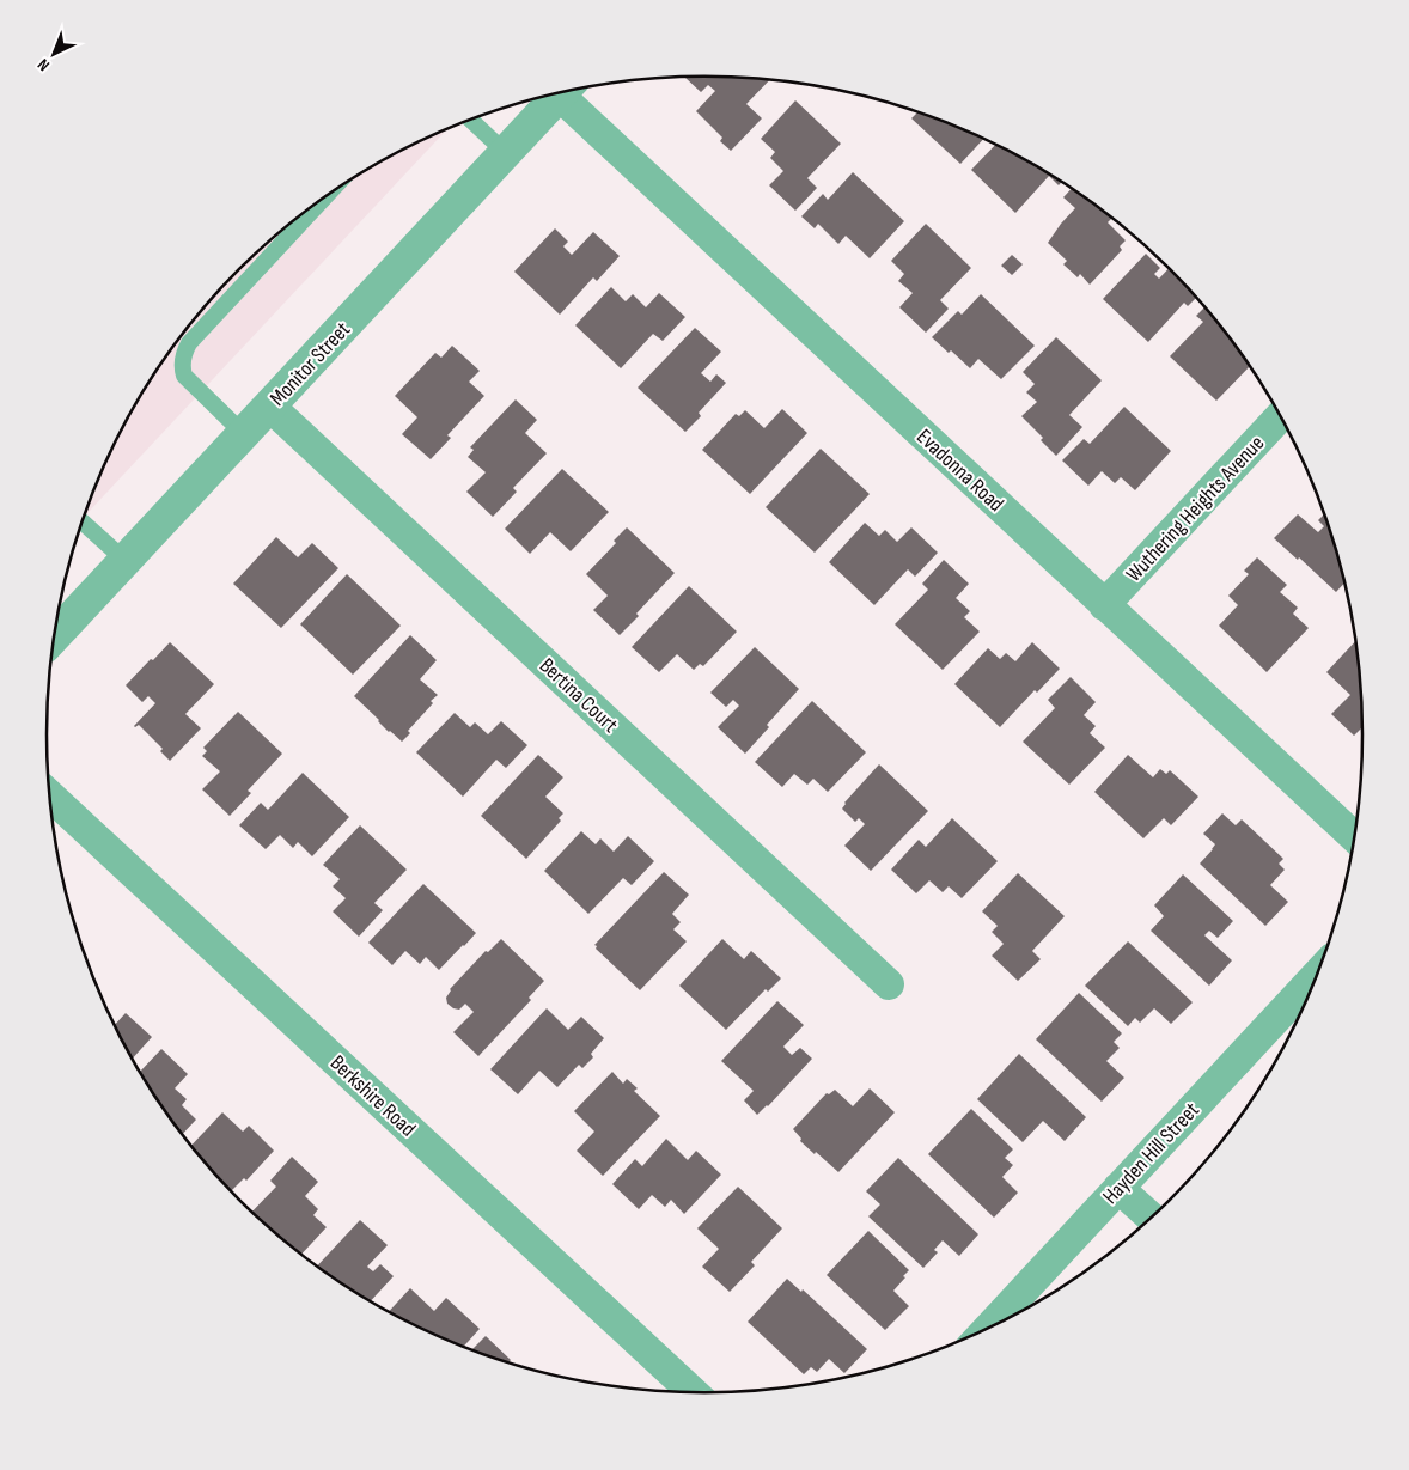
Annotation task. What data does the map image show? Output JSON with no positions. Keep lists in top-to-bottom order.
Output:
{
  "streets": {
    "street": [
      "Monitor Street",
      "Evadonna Road",
      "Wuthering Heights Avenue",
      "Bertina Court",
      "Berkshire Road",
      "Hayden Hill Street"
    ]
  },
  "crossings": [
    ["Monitor Street", "Bertina Court"],
    ["Evadonna Road", "Wuthering Heights Avenue"]
  ],
  "north": "bottom left"
}
